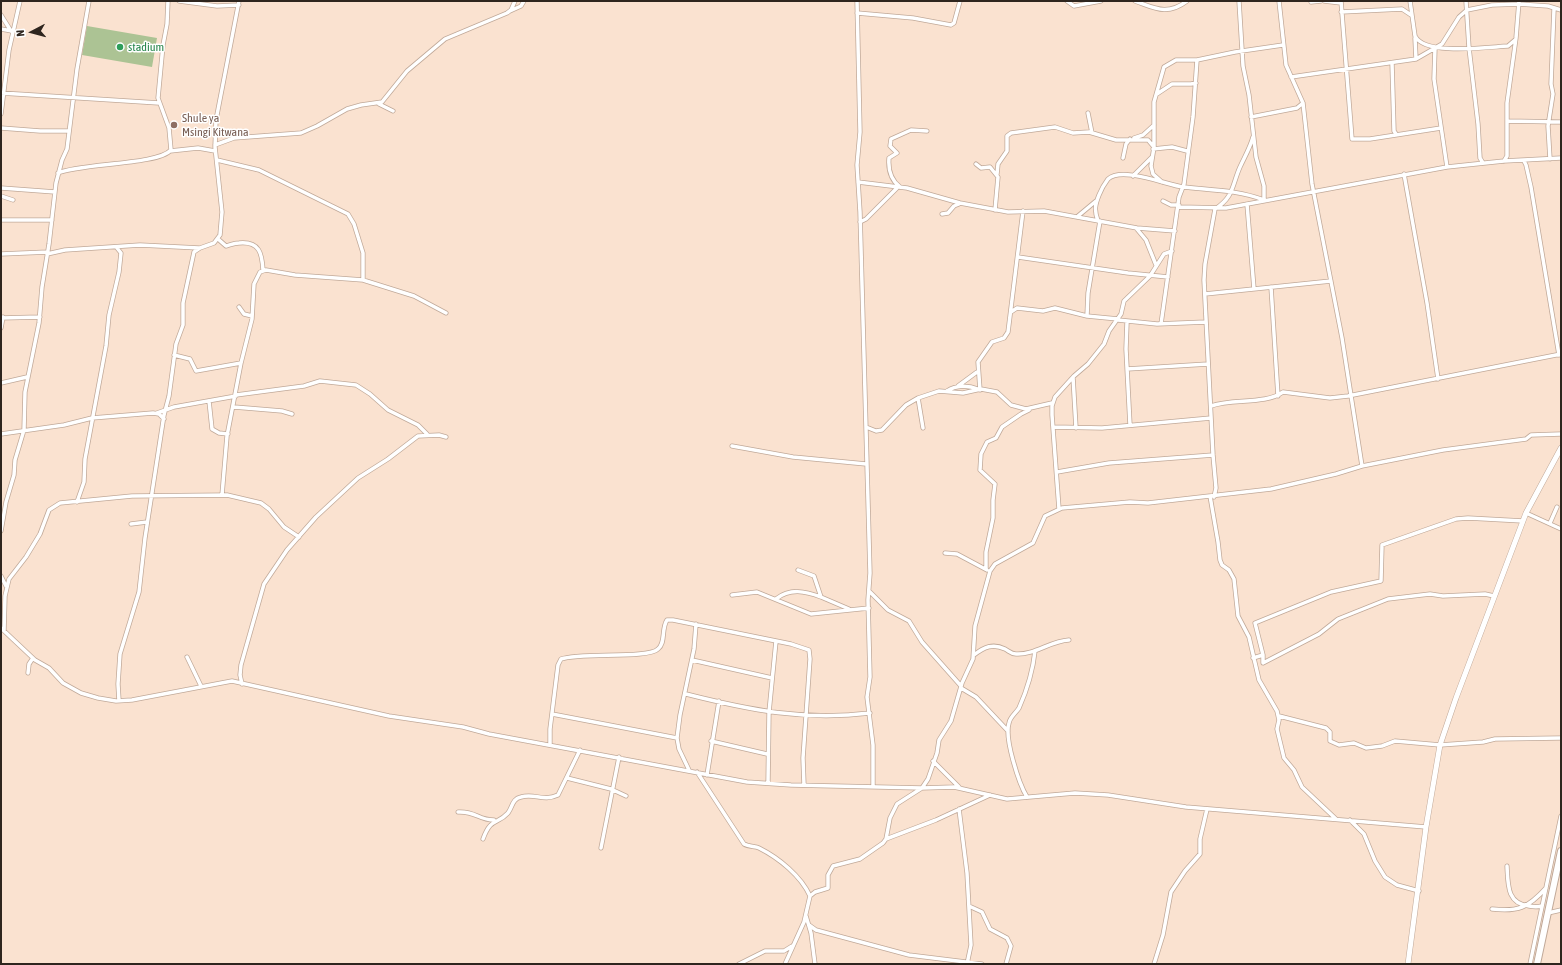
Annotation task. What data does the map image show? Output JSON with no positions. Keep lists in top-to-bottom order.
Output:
{
  "places": ["stadium", "Shule ya Msingi Kitwana"],
  "north": "left"
}
